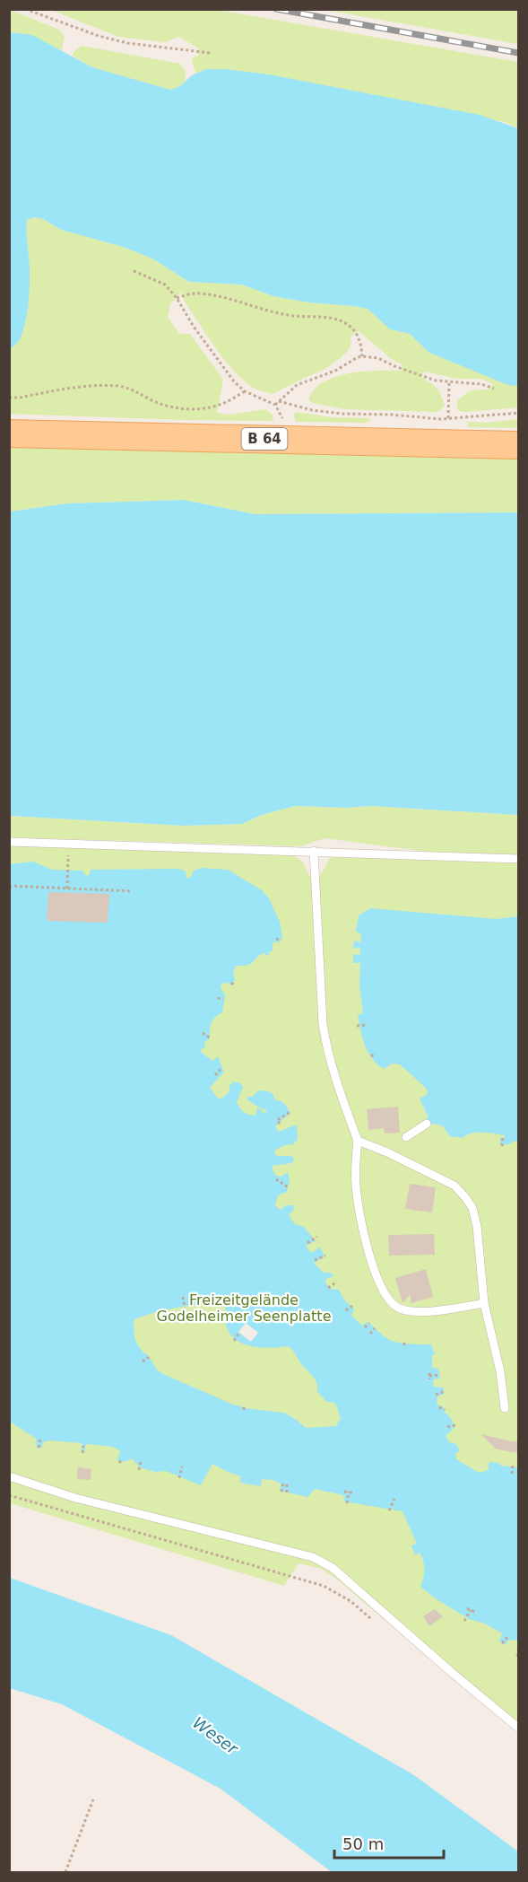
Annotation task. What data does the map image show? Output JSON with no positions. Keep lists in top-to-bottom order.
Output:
{
  "streets": {
    "main road": ["B 64"]
  },
  "water": ["Weser"],
  "parks": ["Freizeitgelände Godelheimer Seenplatte"],
  "scale_bar": "50 m"
}
